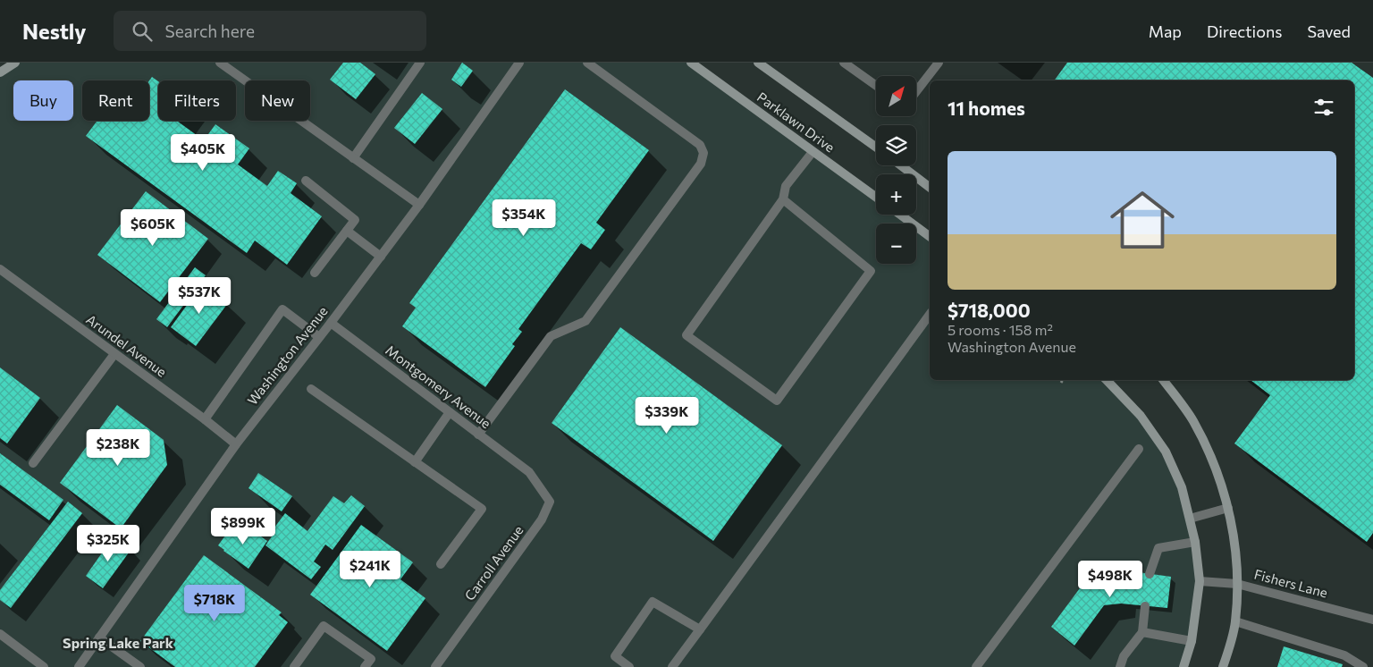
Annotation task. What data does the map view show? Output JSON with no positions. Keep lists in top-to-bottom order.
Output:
{
  "streets": {
    "main road": ["Parklawn Drive"],
    "street": [
      "Arundel Avenue",
      "Washington Avenue",
      "Montgomery Avenue",
      "Carroll Avenue",
      "Fishers Lane"
    ]
  },
  "crossings": [
    ["Arundel Avenue", "Washington Avenue"],
    ["Washington Avenue", "Montgomery Avenue"],
    ["Montgomery Avenue", "Carroll Avenue"]
  ],
  "districts": ["Spring Lake Park"],
  "north": "top right",
  "page": {
    "header": "Nestly",
    "search": "Search here",
    "nav": ["Map", "Directions", "Saved"],
    "map_buttons": ["+", "−"],
    "chip": [
      "Buy",
      "Rent",
      "Filters",
      "New"
    ],
    "heading": "11 homes",
    "price": [
      "$405K",
      "$354K",
      "$605K",
      "$537K",
      "$339K",
      "$238K",
      "$899K",
      "$325K",
      "$241K",
      "$498K",
      "$718K"
    ],
    "list": [
      {
        "name": "$718,000",
        "note": "5 rooms · 158 m² · Washington Avenue"
      }
    ]
  }
}
